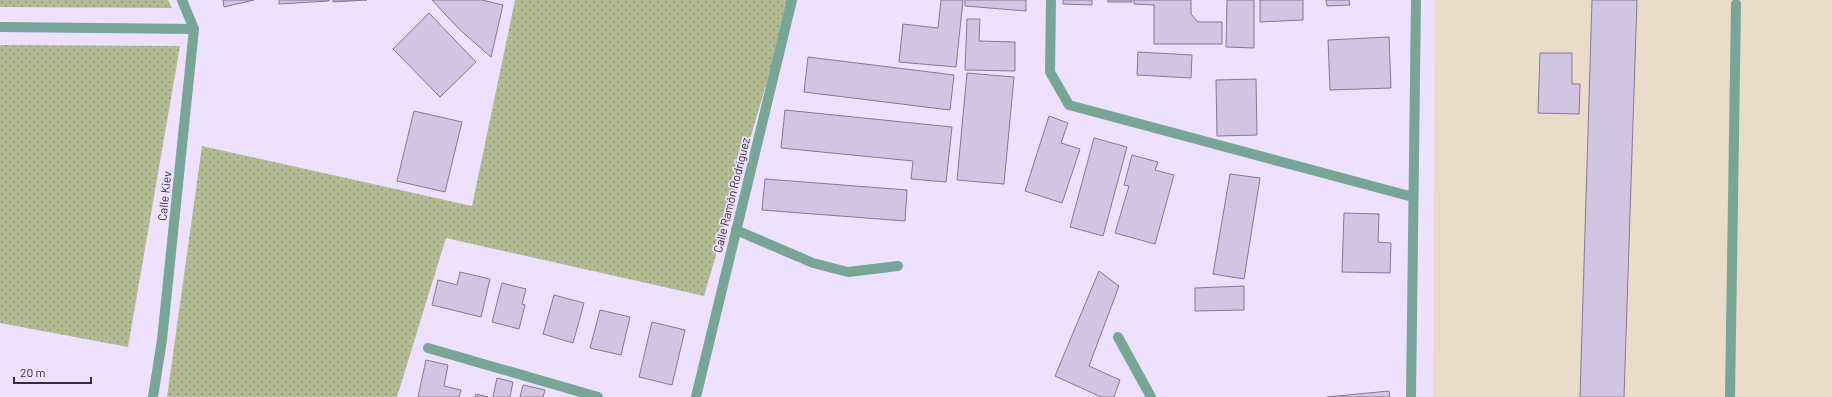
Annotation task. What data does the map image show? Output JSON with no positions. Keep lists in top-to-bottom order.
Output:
{
  "streets": {
    "street": ["Calle Ramón Rodríguez", "Calle Kiev"]
  },
  "scale_bar": "20 m"
}
